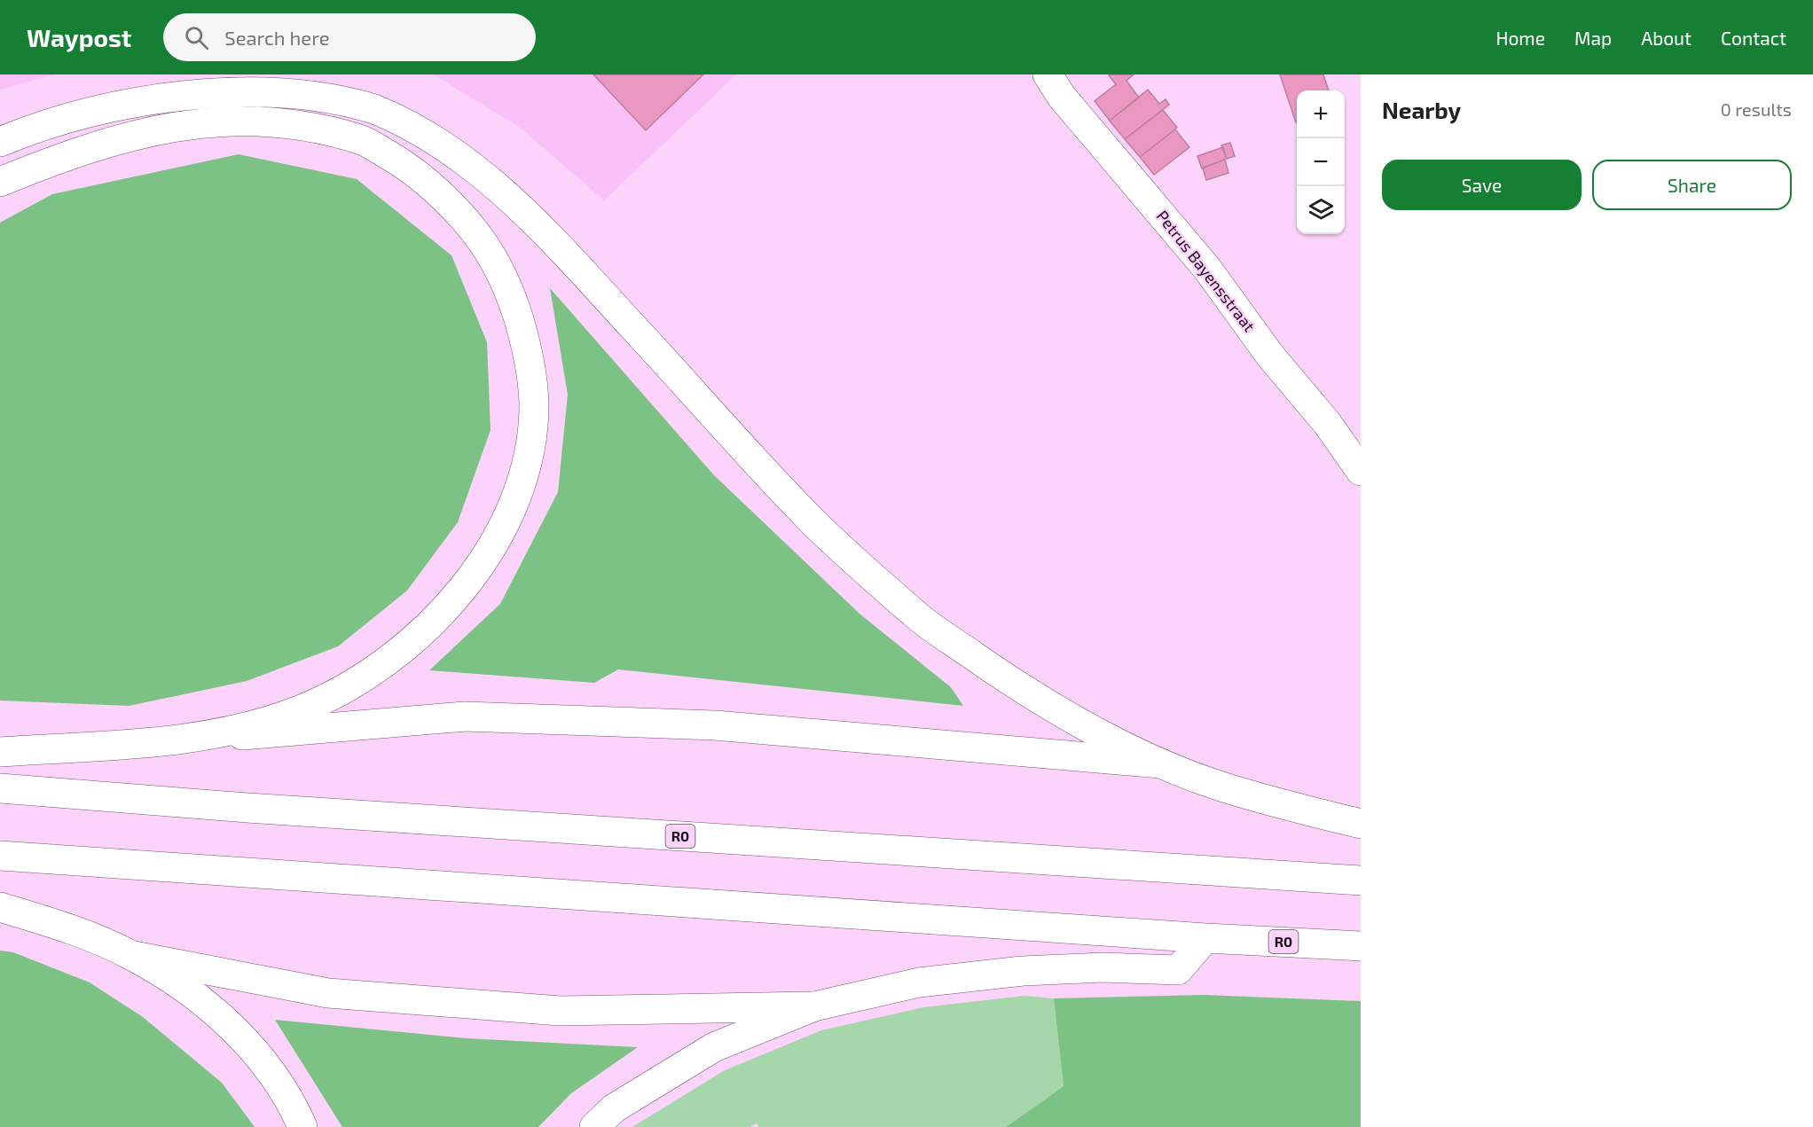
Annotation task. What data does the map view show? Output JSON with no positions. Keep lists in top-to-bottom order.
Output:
{
  "streets": {
    "main road": ["Petrus Bayensstraat", "R0"]
  },
  "page": {
    "header": "Waypost",
    "search": "Search here",
    "nav": [
      "Home",
      "Map",
      "About",
      "Contact"
    ],
    "heading": ["Nearby", "0 results"],
    "map_buttons": ["+", "−"],
    "buttons": ["Save", "Share"]
  }
}
